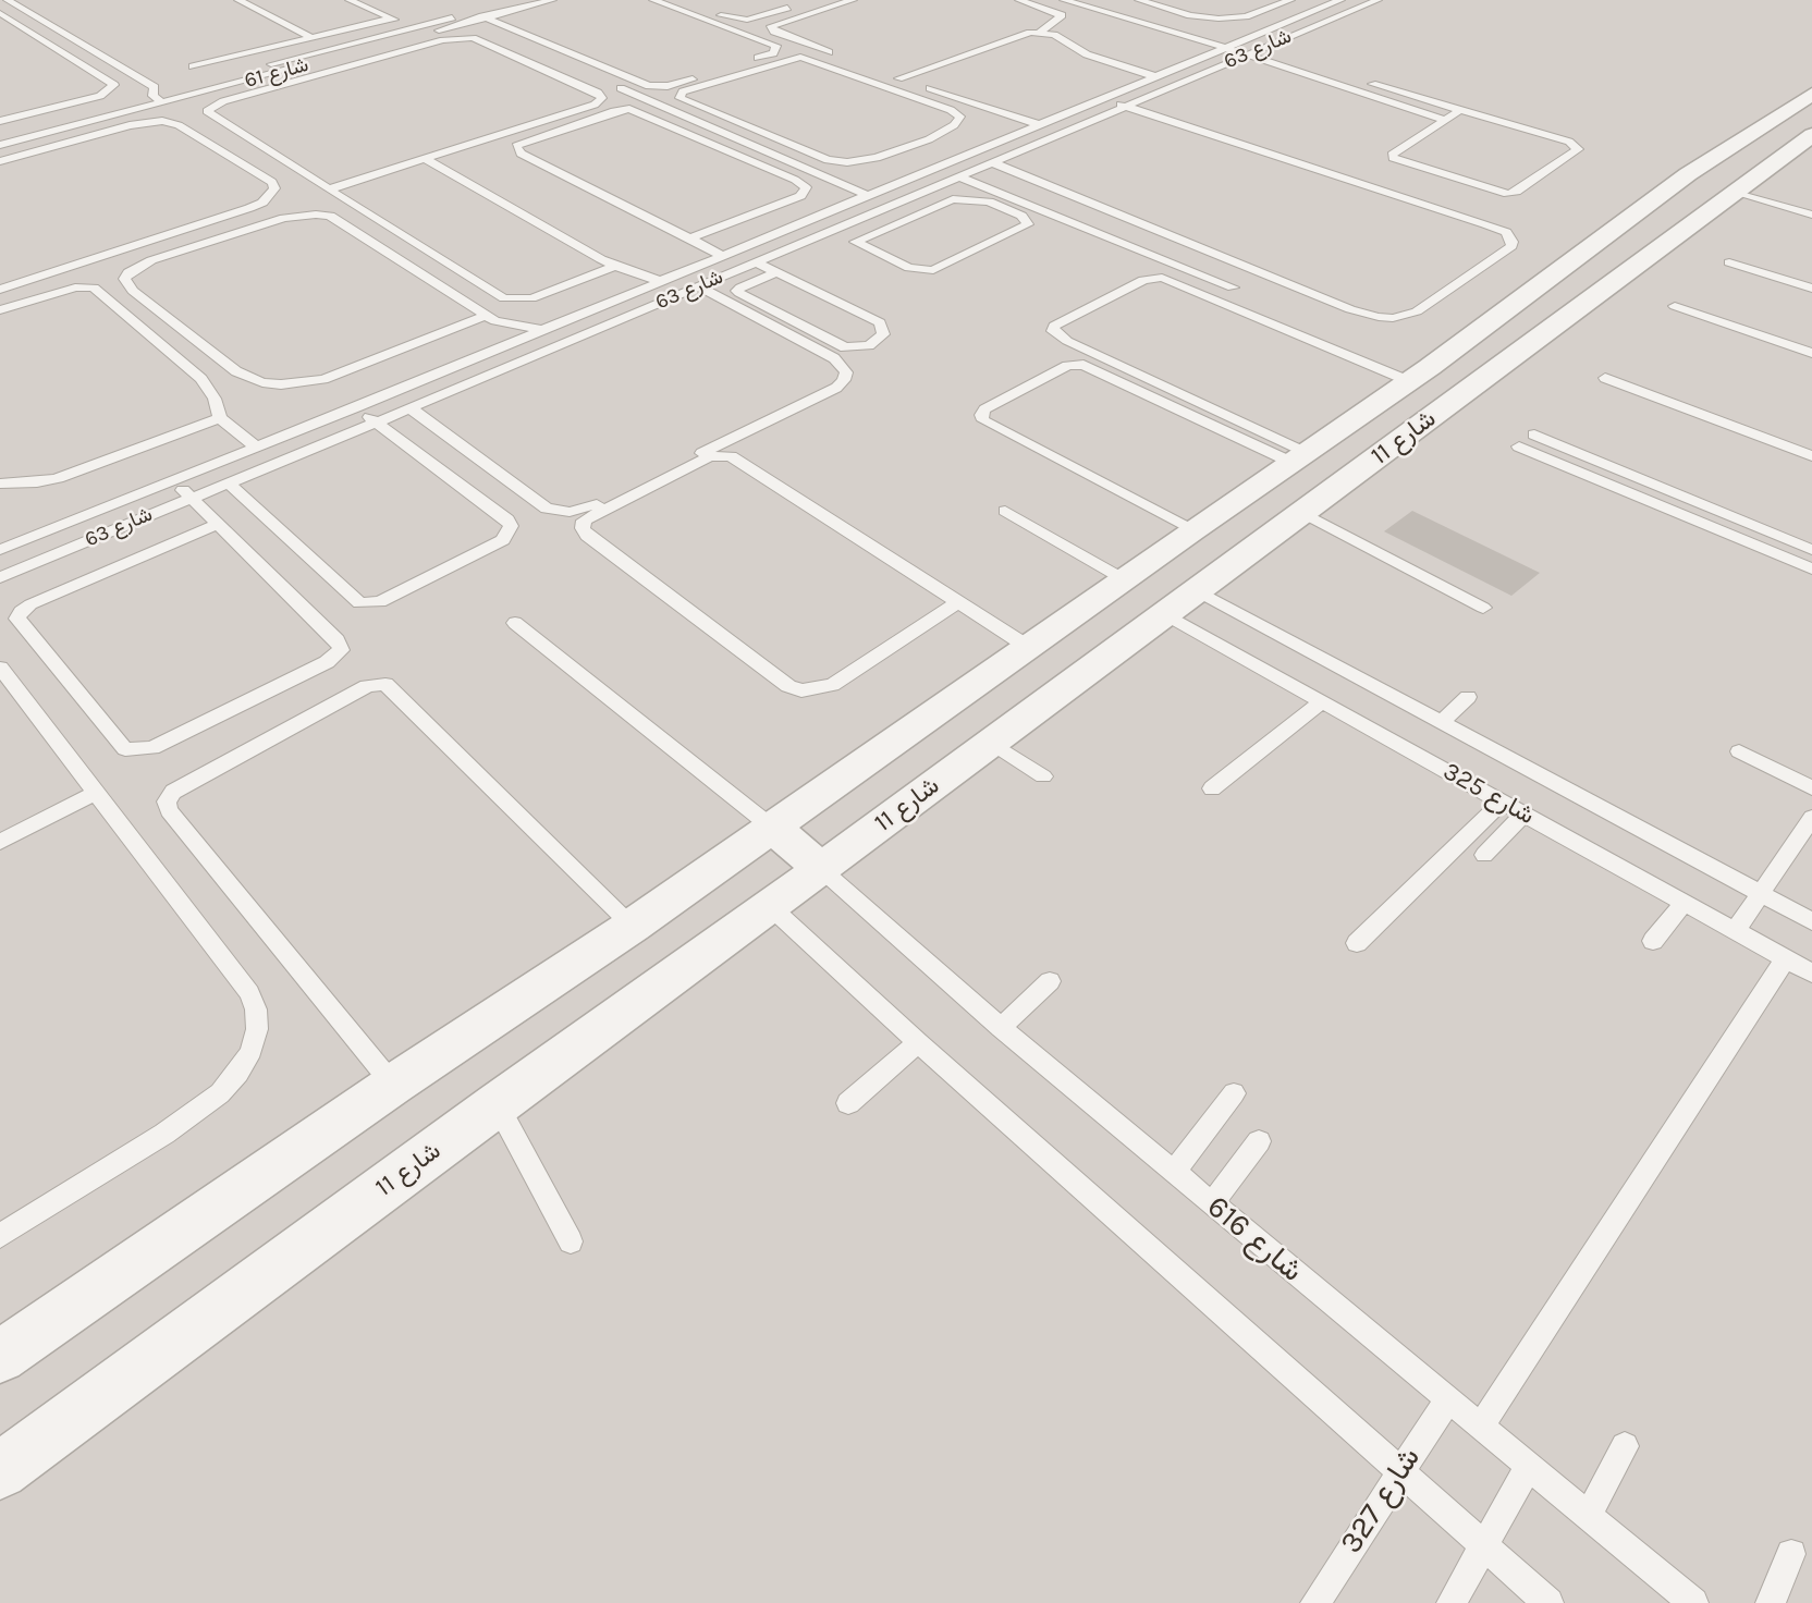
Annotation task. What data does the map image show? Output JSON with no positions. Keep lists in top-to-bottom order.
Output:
{
  "streets": {
    "street": ["شارع 11"],
    "lane": [
      "شارع 63",
      "شارع 61",
      "شارع 325",
      "شارع 616",
      "شارع 327"
    ]
  },
  "crossings": [
    ["شارع 11", "شارع 325"],
    ["شارع 11", "شارع 616"],
    ["شارع 616", "شارع 327"]
  ]
}
